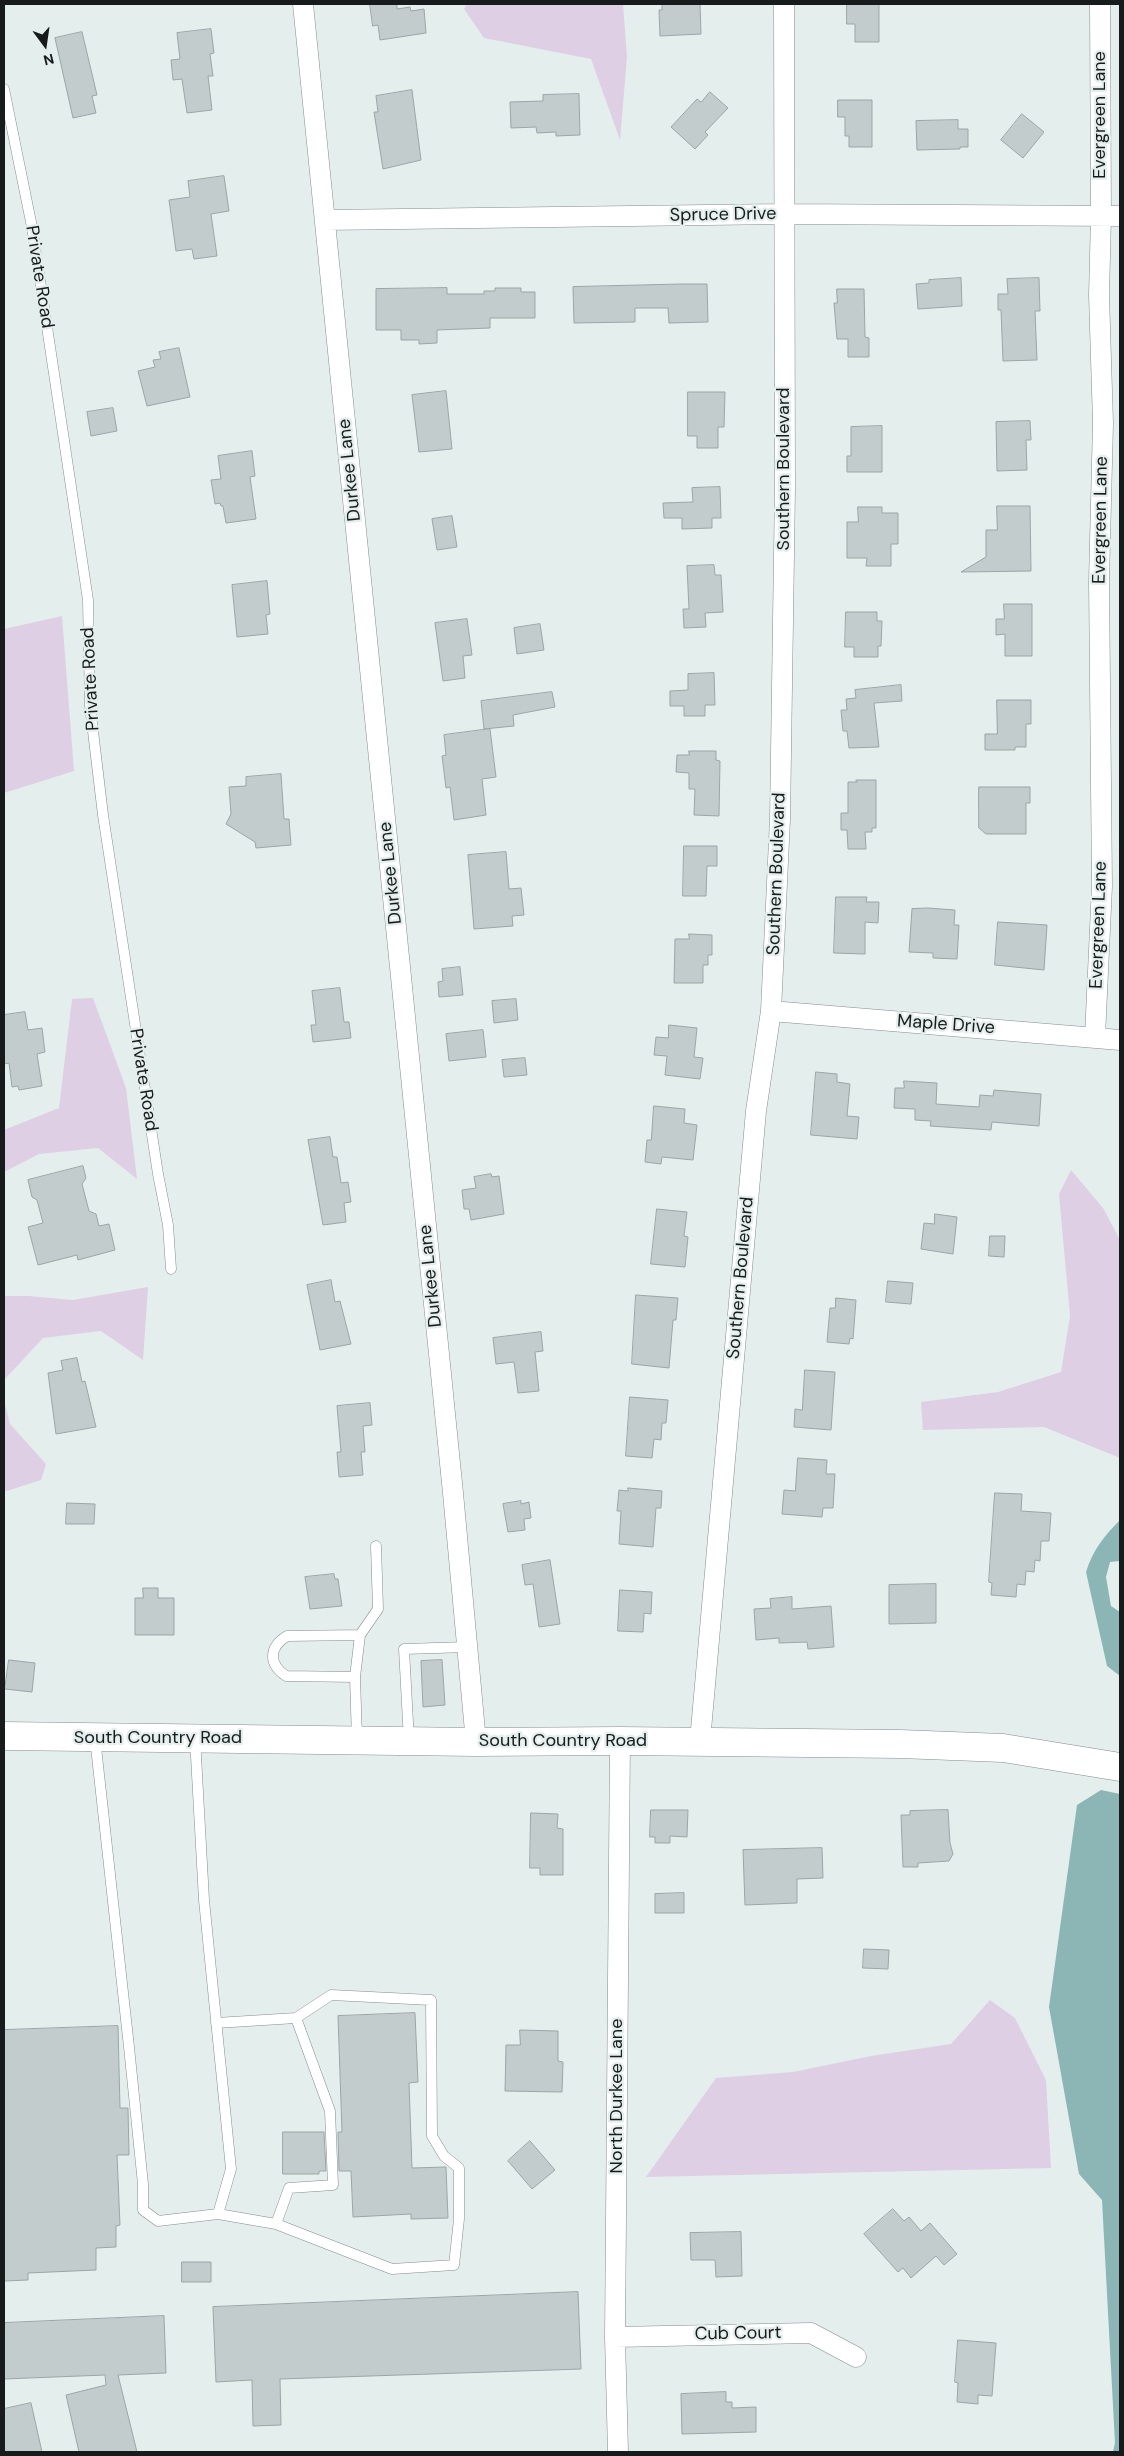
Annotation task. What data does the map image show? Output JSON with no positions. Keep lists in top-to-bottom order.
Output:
{
  "streets": {
    "main road": ["South Country Road"],
    "street": [
      "Evergreen Lane",
      "Spruce Drive",
      "Southern Boulevard",
      "Durkee Lane",
      "Maple Drive",
      "North Durkee Lane",
      "Cub Court"
    ],
    "lane": ["Private Road"]
  },
  "crossings": [
    ["Evergreen Lane", "Spruce Drive"],
    ["Evergreen Lane", "Maple Drive"],
    ["Spruce Drive", "Southern Boulevard"],
    ["Spruce Drive", "Durkee Lane"],
    ["Southern Boulevard", "Maple Drive"],
    ["Southern Boulevard", "South Country Road"],
    ["Durkee Lane", "South Country Road"],
    ["South Country Road", "North Durkee Lane"],
    ["North Durkee Lane", "Cub Court"]
  ],
  "north": "bottom"
}
